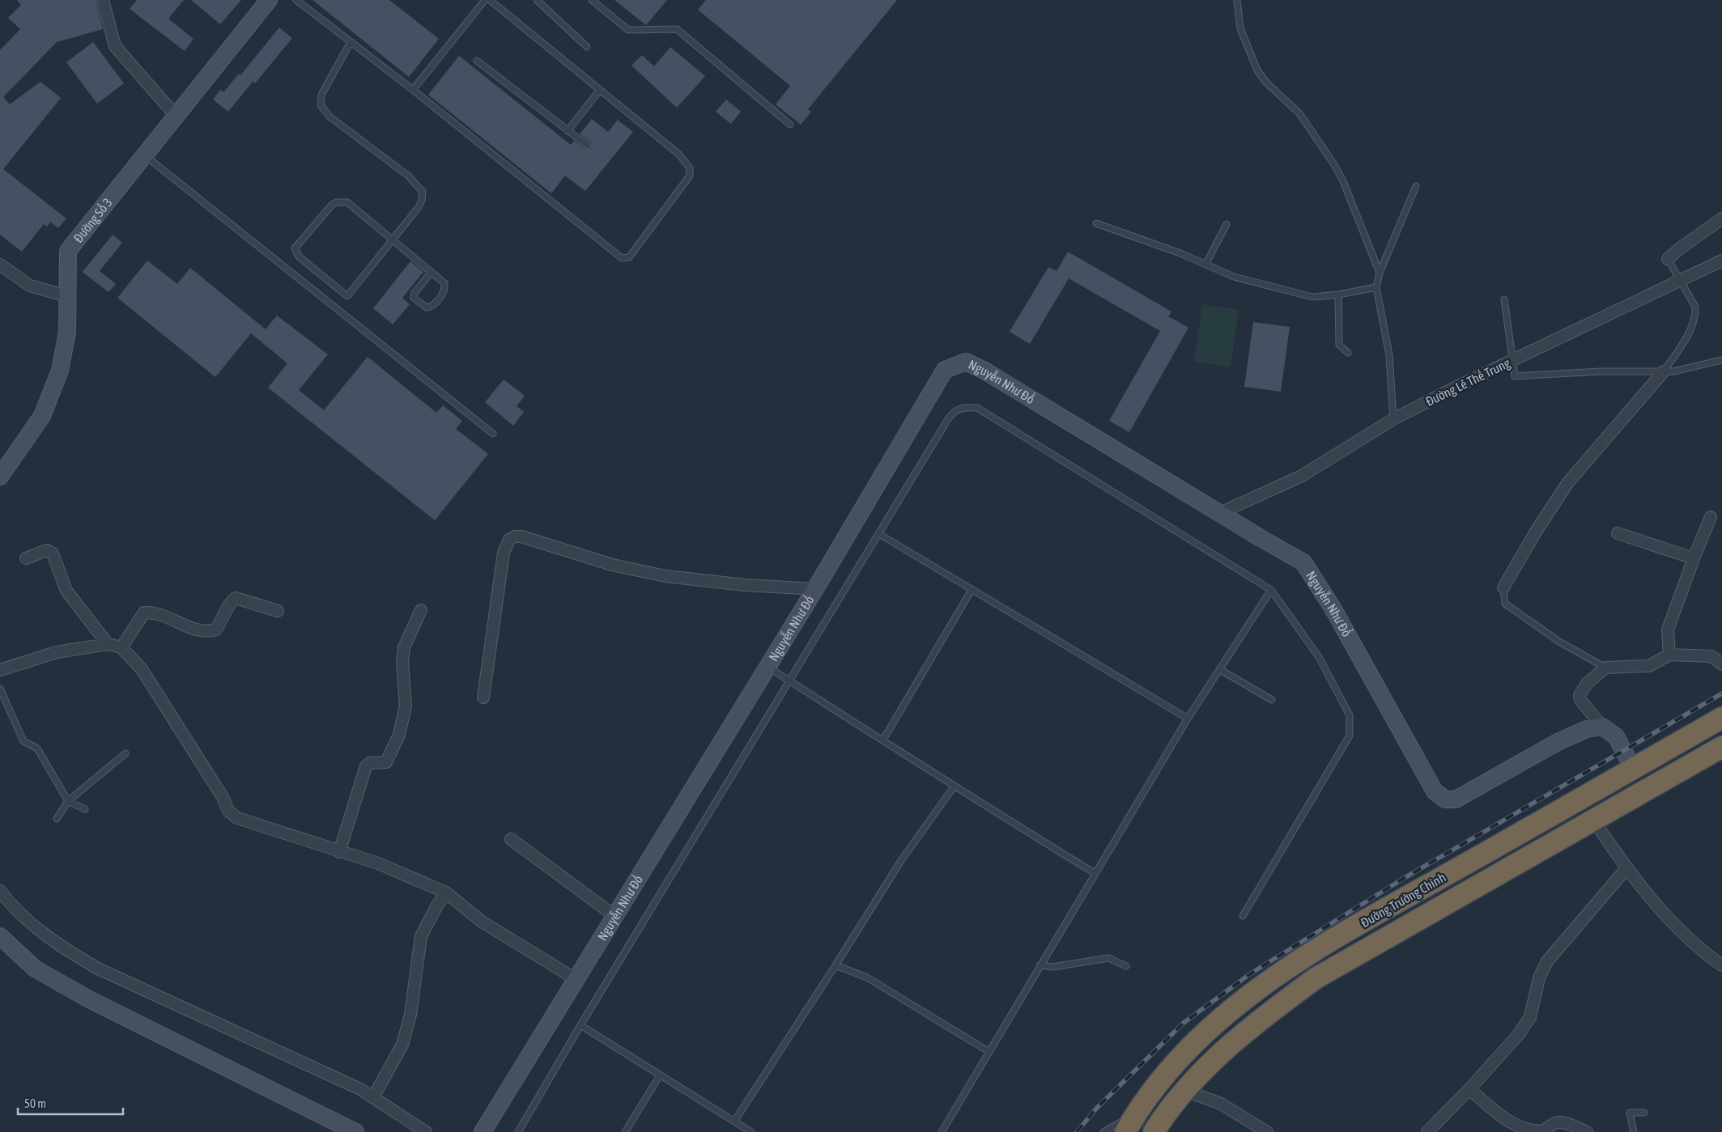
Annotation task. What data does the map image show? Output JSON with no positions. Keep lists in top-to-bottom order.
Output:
{
  "streets": {
    "highway": ["Đường Trường Chinh"],
    "street": ["Đường Số 3", "Đường Lê Thế Trung", "Nguyễn Như Đổ"]
  },
  "crossings": [
    ["Đường Lê Thế Trung", "Nguyễn Như Đổ"]
  ],
  "scale_bar": "50 m"
}
